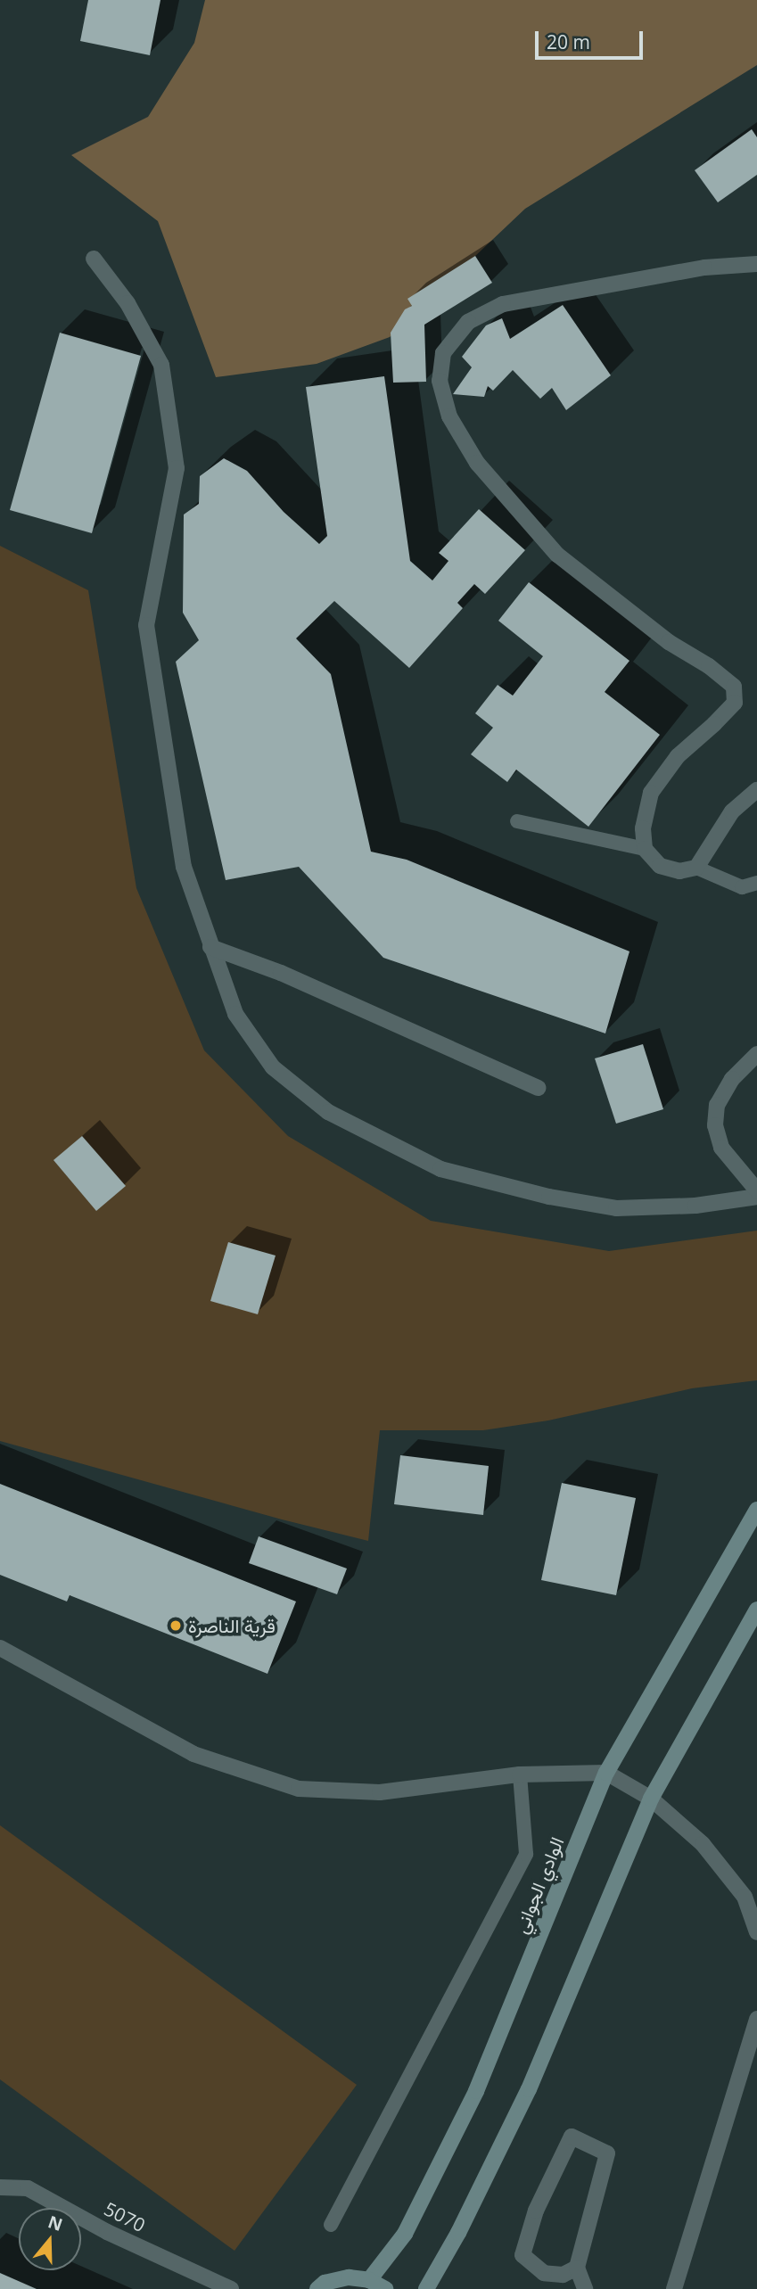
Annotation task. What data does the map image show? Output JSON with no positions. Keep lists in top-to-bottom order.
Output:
{
  "streets": {
    "street": ["الوادي الجواني", "5070"]
  },
  "places": ["قرية الناصرة"],
  "scale_bar": "20 m",
  "north": "top"
}
